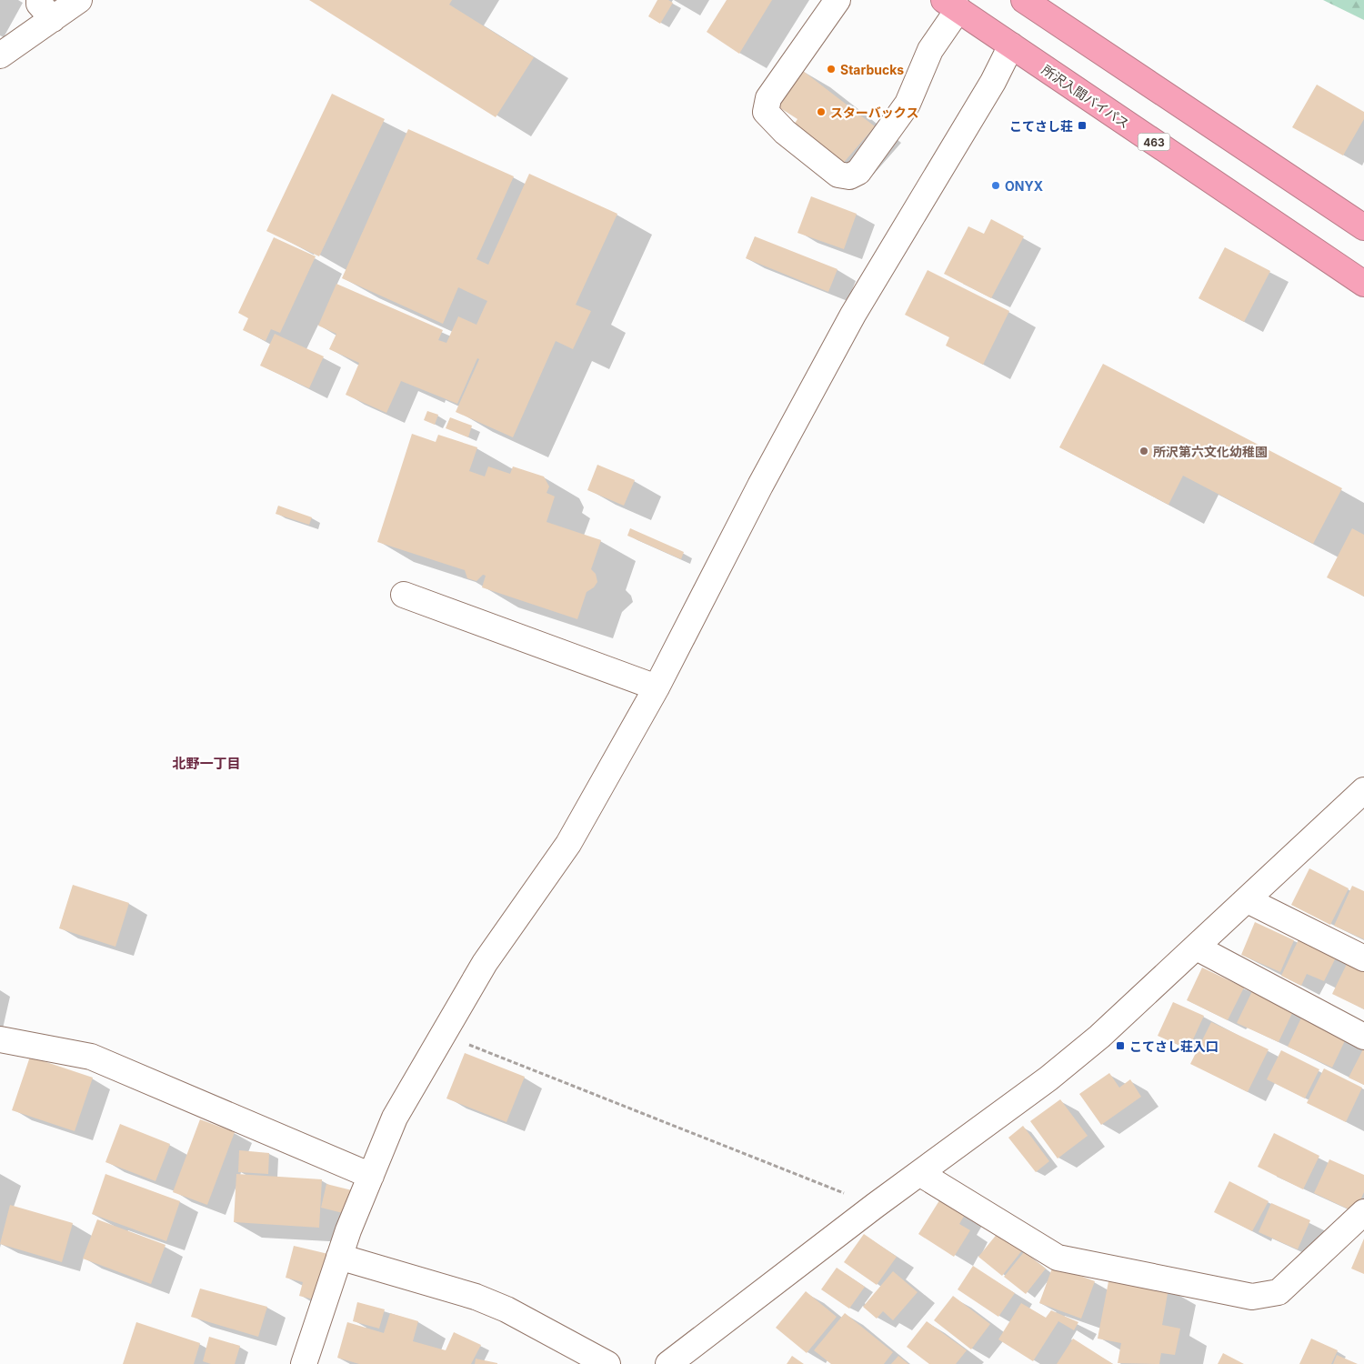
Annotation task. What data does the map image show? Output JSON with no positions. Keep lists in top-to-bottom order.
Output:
{
  "streets": {
    "highway": ["所沢入間バイパス", "463"]
  },
  "districts": ["北野一丁目"],
  "places": {
    "other": [
      "Starbucks",
      "スターバックス",
      "ONYX",
      "所沢第六文化幼稚園"
    ],
    "transit": ["こてさし荘", "こてさし荘入口"]
  }
}
